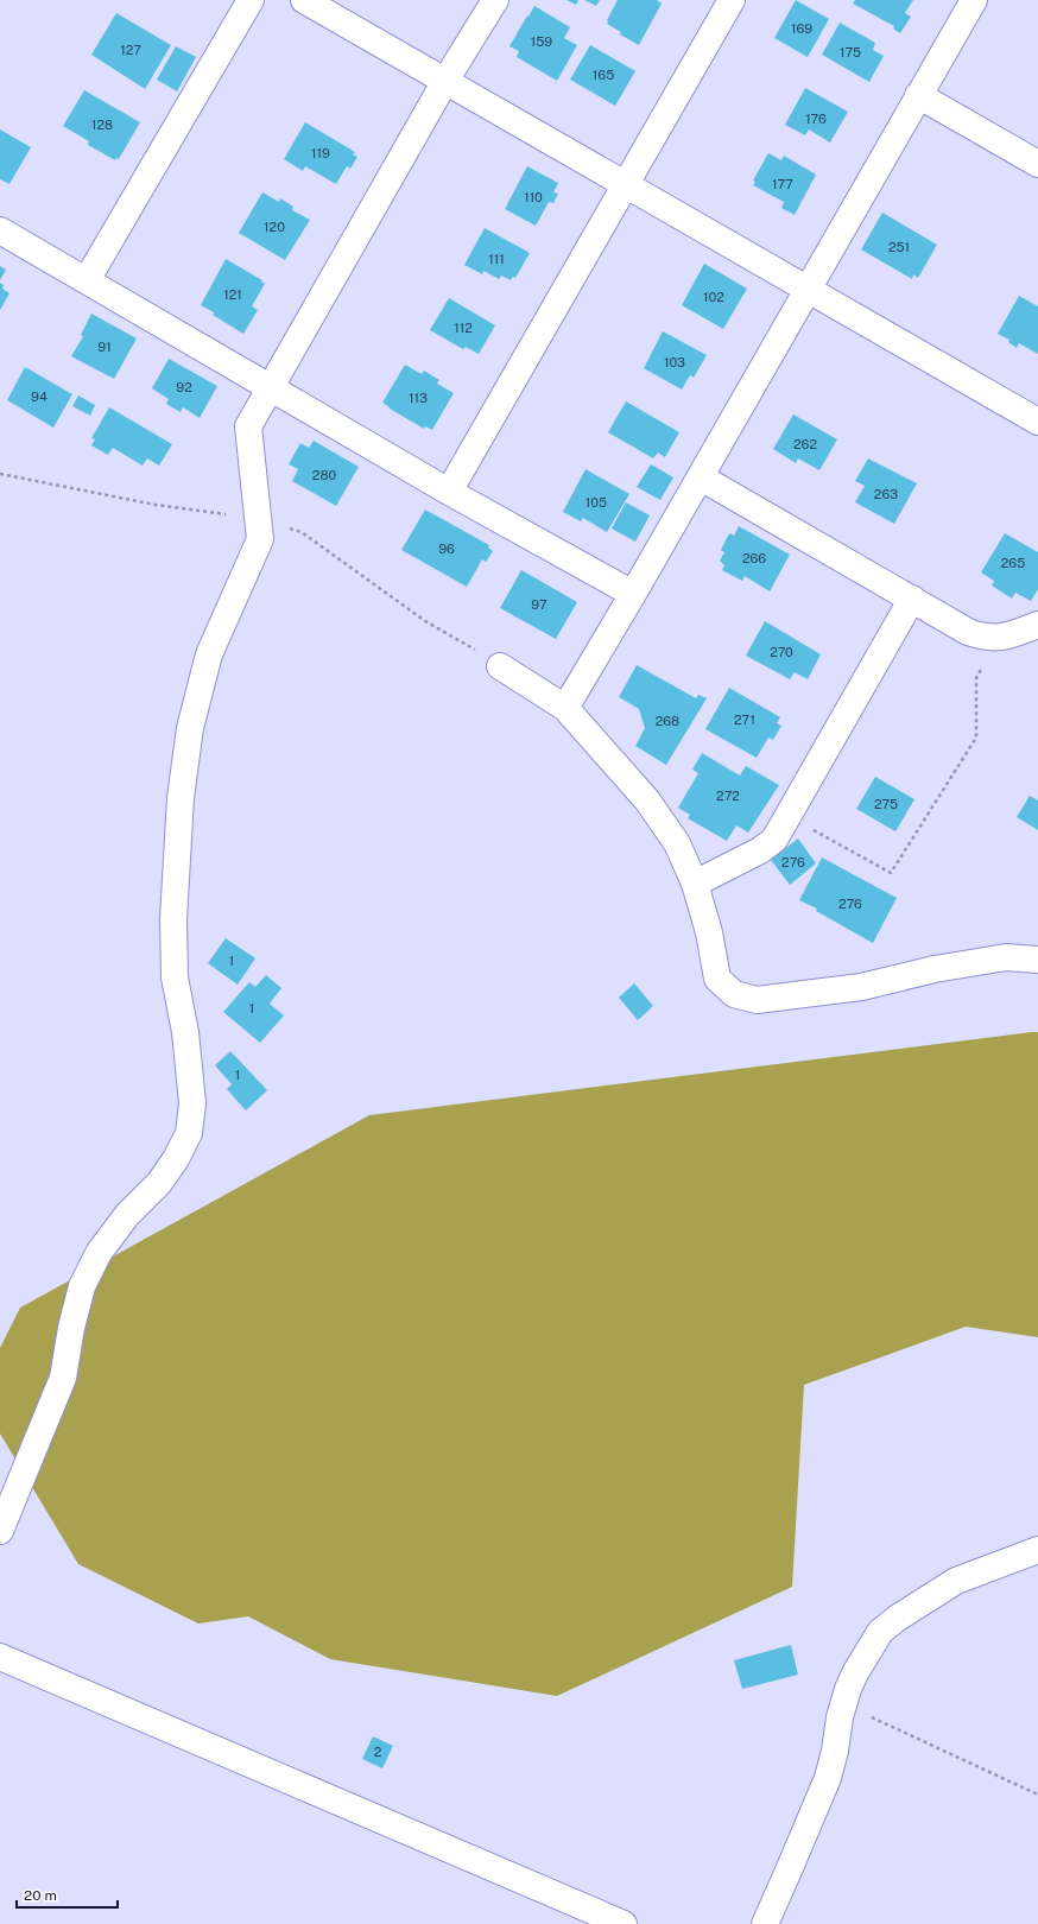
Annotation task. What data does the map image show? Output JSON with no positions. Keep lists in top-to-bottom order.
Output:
{
  "house_numbers": [
    "169",
    "159",
    "127",
    "175",
    "165",
    "176",
    "128",
    "119",
    "177",
    "110",
    "120",
    "251",
    "111",
    "121",
    "102",
    "112",
    "91",
    "103",
    "92",
    "94",
    "113",
    "262",
    "280",
    "263",
    "105",
    "96",
    "266",
    "265",
    "97",
    "270",
    "271",
    "268",
    "272",
    "275",
    "276",
    "276",
    "1",
    "1",
    "1",
    "2"
  ],
  "scale_bar": "20 m"
}
